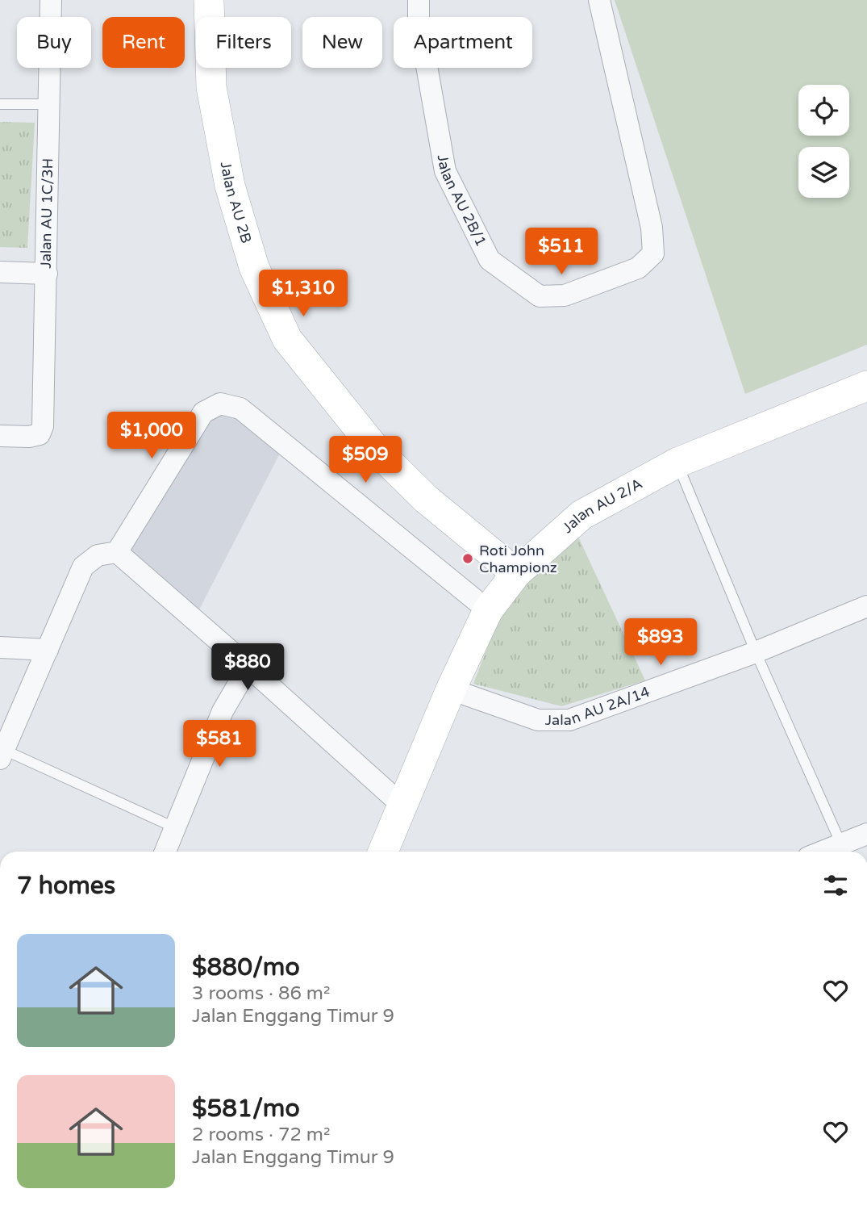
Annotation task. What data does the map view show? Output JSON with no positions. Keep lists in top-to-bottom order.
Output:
{
  "streets": {
    "street": [
      "Jalan AU 2B/1",
      "Jalan AU 2B",
      "Jalan AU 1C/3H",
      "Jalan AU 2/A",
      "Jalan AU 2A/14"
    ]
  },
  "crossings": [
    ["Jalan AU 2B", "Jalan AU 2/A"],
    ["Jalan AU 2/A", "Jalan AU 2A/14"]
  ],
  "places": ["Roti John Championz"],
  "page": {
    "chip": [
      "Buy",
      "Rent",
      "Filters",
      "New",
      "Apartment"
    ],
    "price": [
      "$511",
      "$1,310",
      "$1,000",
      "$509",
      "$893",
      "$880",
      "$581"
    ],
    "heading": "7 homes",
    "list": [
      {
        "name": "$880/mo",
        "note": "3 rooms · 86 m² · Jalan Enggang Timur 9"
      },
      {
        "name": "$581/mo",
        "note": "2 rooms · 72 m² · Jalan Enggang Timur 9"
      }
    ]
  }
}
